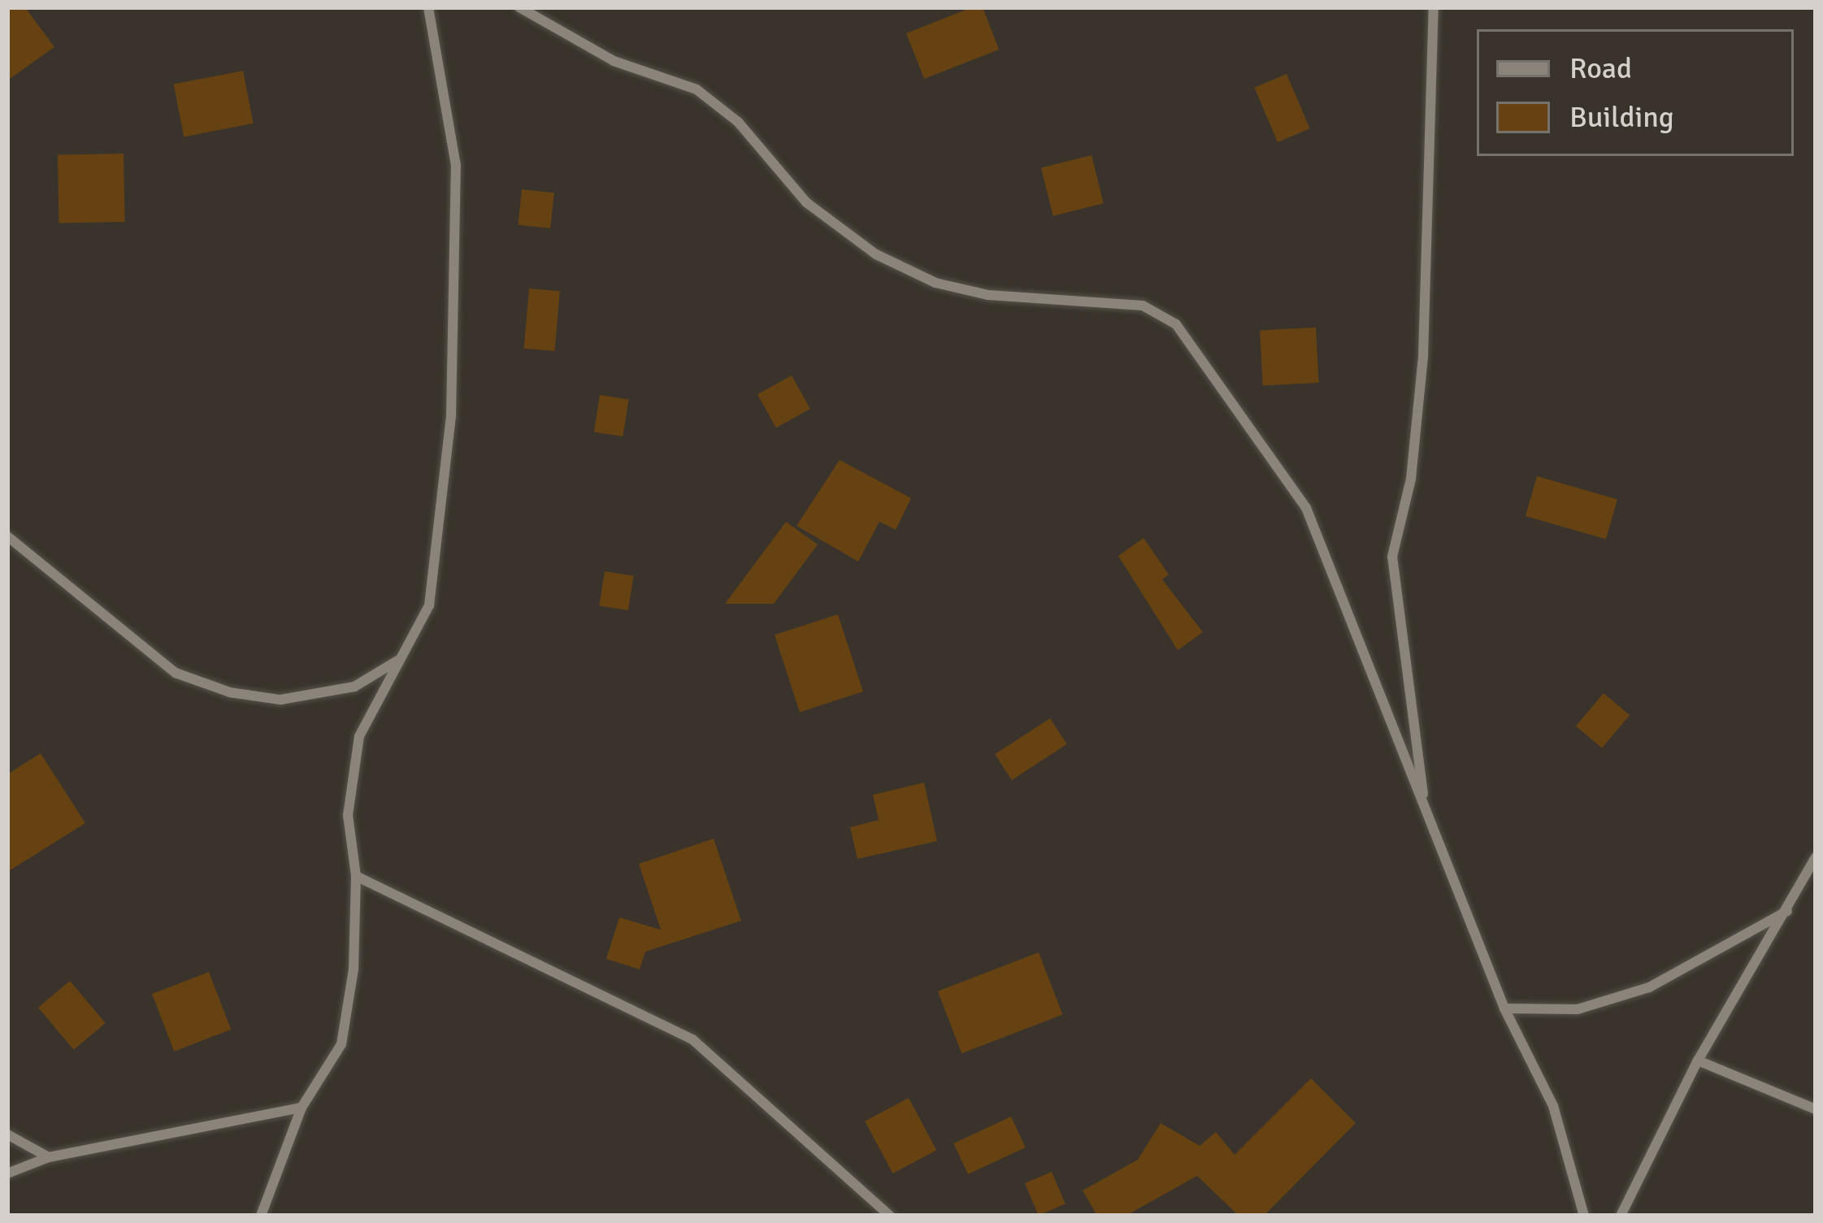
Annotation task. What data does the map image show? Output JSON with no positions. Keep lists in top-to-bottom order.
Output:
{
  "legend": ["Road", "Building"]
}
